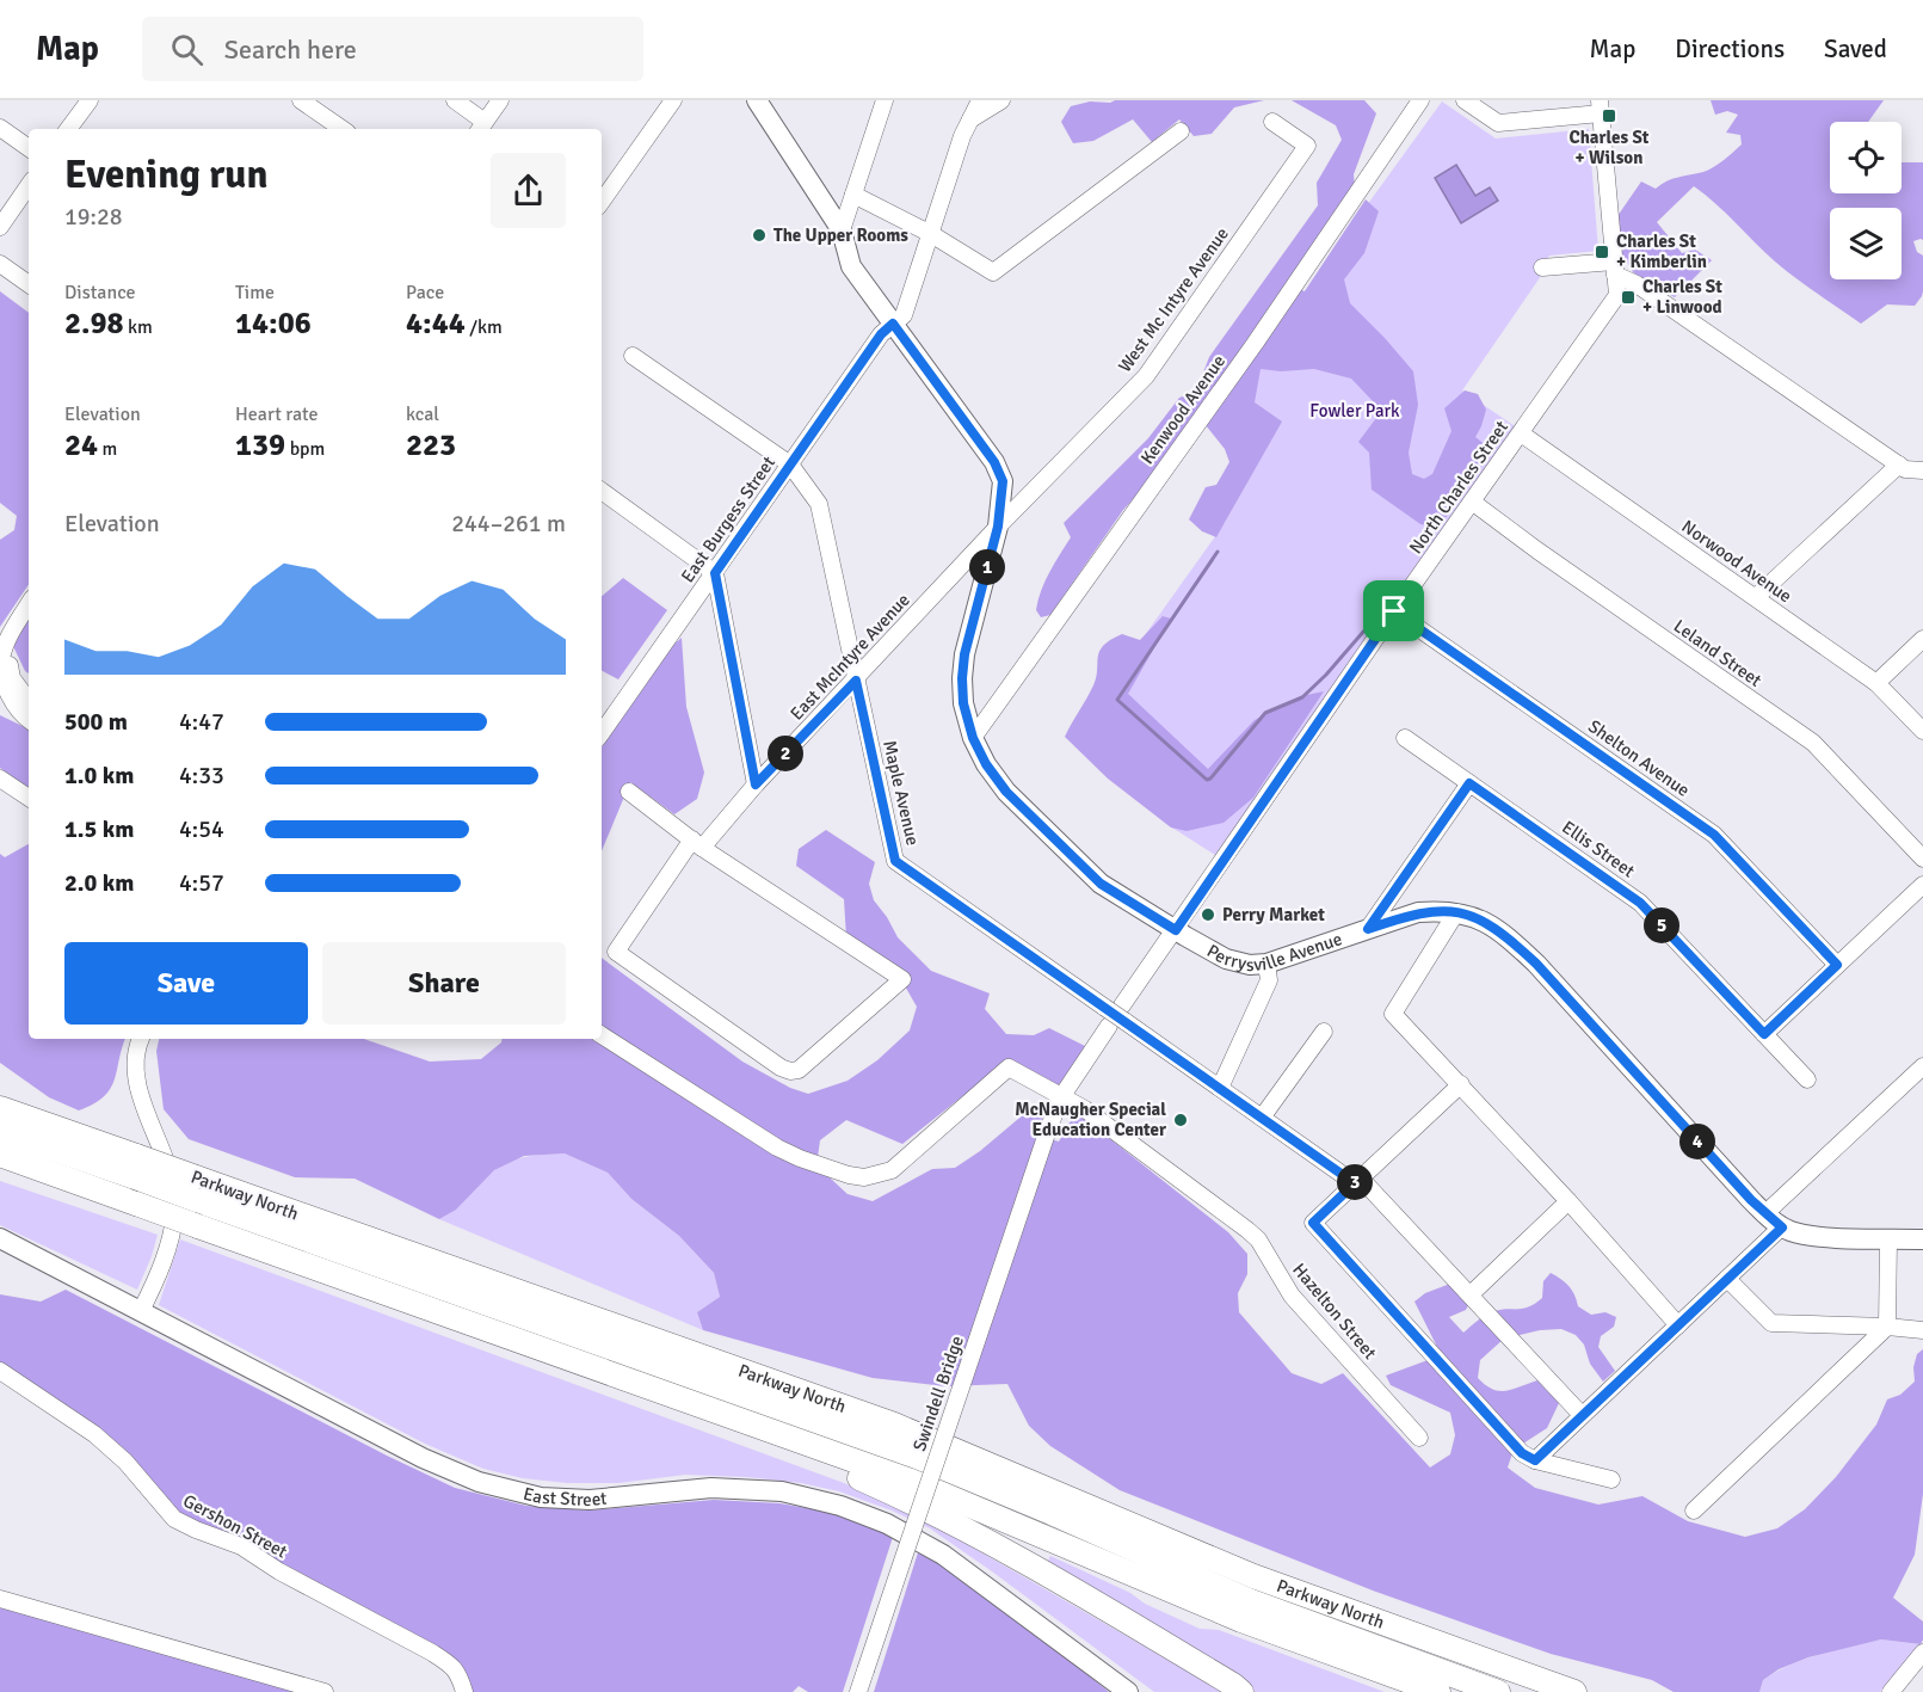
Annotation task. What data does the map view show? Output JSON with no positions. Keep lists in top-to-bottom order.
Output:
{
  "streets": {
    "highway": ["Parkway North"],
    "main road": ["Perrysville Avenue", "East Street"],
    "street": [
      "West Mc Intyre Avenue",
      "Kenwood Avenue",
      "North Charles Street",
      "East Burgess Street",
      "Norwood Avenue",
      "Leland Street",
      "East McIntyre Avenue",
      "Shelton Avenue",
      "Maple Avenue",
      "Ellis Street",
      "Hazelton Street",
      "Swindell Bridge",
      "Gershon Street"
    ]
  },
  "crossings": [
    ["West Mc Intyre Avenue", "East McIntyre Avenue"],
    ["West Mc Intyre Avenue", "Perrysville Avenue"],
    ["Kenwood Avenue", "Perrysville Avenue"],
    ["North Charles Street", "Norwood Avenue"],
    ["North Charles Street", "Leland Street"],
    ["North Charles Street", "Shelton Avenue"],
    ["North Charles Street", "Maple Avenue"],
    ["North Charles Street", "Perrysville Avenue"],
    ["North Charles Street", "Hazelton Street"],
    ["North Charles Street", "Swindell Bridge"],
    ["East Burgess Street", "Maple Avenue"],
    ["East Burgess Street", "Perrysville Avenue"],
    ["East McIntyre Avenue", "Maple Avenue"],
    ["East McIntyre Avenue", "Perrysville Avenue"]
  ],
  "parks": ["Fowler Park"],
  "places": {
    "transit": ["Charles St + Wilson", "Charles St + Kimberlin", "Charles St + Linwood"],
    "other": ["The Upper Rooms", "Perry Market", "McNaugher Special Education Center"]
  },
  "page": {
    "header": "Map",
    "search": "Search here",
    "nav": ["Map", "Directions", "Saved"],
    "heading": ["Evening run", "19:28"],
    "stats": [
      ["Distance", "2.98 km"],
      ["Time", "14:06"],
      ["Pace", "4:44 /km"],
      ["Elevation", "24 m"],
      ["Heart rate", "139 bpm"],
      ["kcal", "223"]
    ],
    "chart": ["Elevation", "244–261 m"],
    "pins": [
      "1",
      "2",
      "5",
      "4",
      "3"
    ],
    "list": [
      {
        "name": "500 m",
        "note": "4:47"
      },
      {
        "name": "1.0 km",
        "note": "4:33"
      },
      {
        "name": "1.5 km",
        "note": "4:54"
      },
      {
        "name": "2.0 km",
        "note": "4:57"
      }
    ],
    "buttons": ["Save", "Share"]
  }
}
